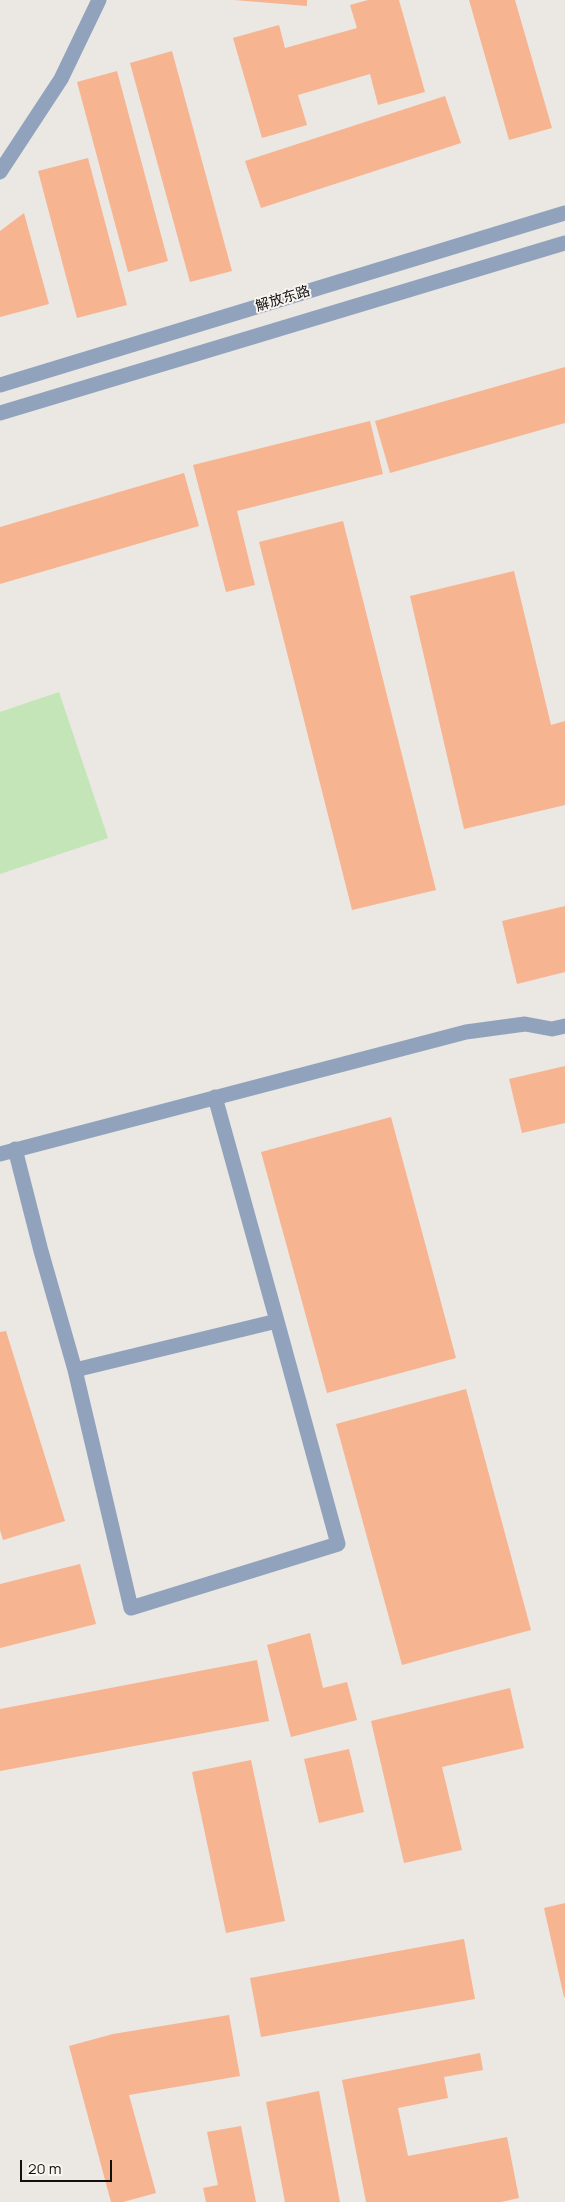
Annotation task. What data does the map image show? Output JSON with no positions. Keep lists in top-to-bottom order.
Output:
{
  "streets": {
    "street": ["解放东路"]
  },
  "scale_bar": "20 m"
}
